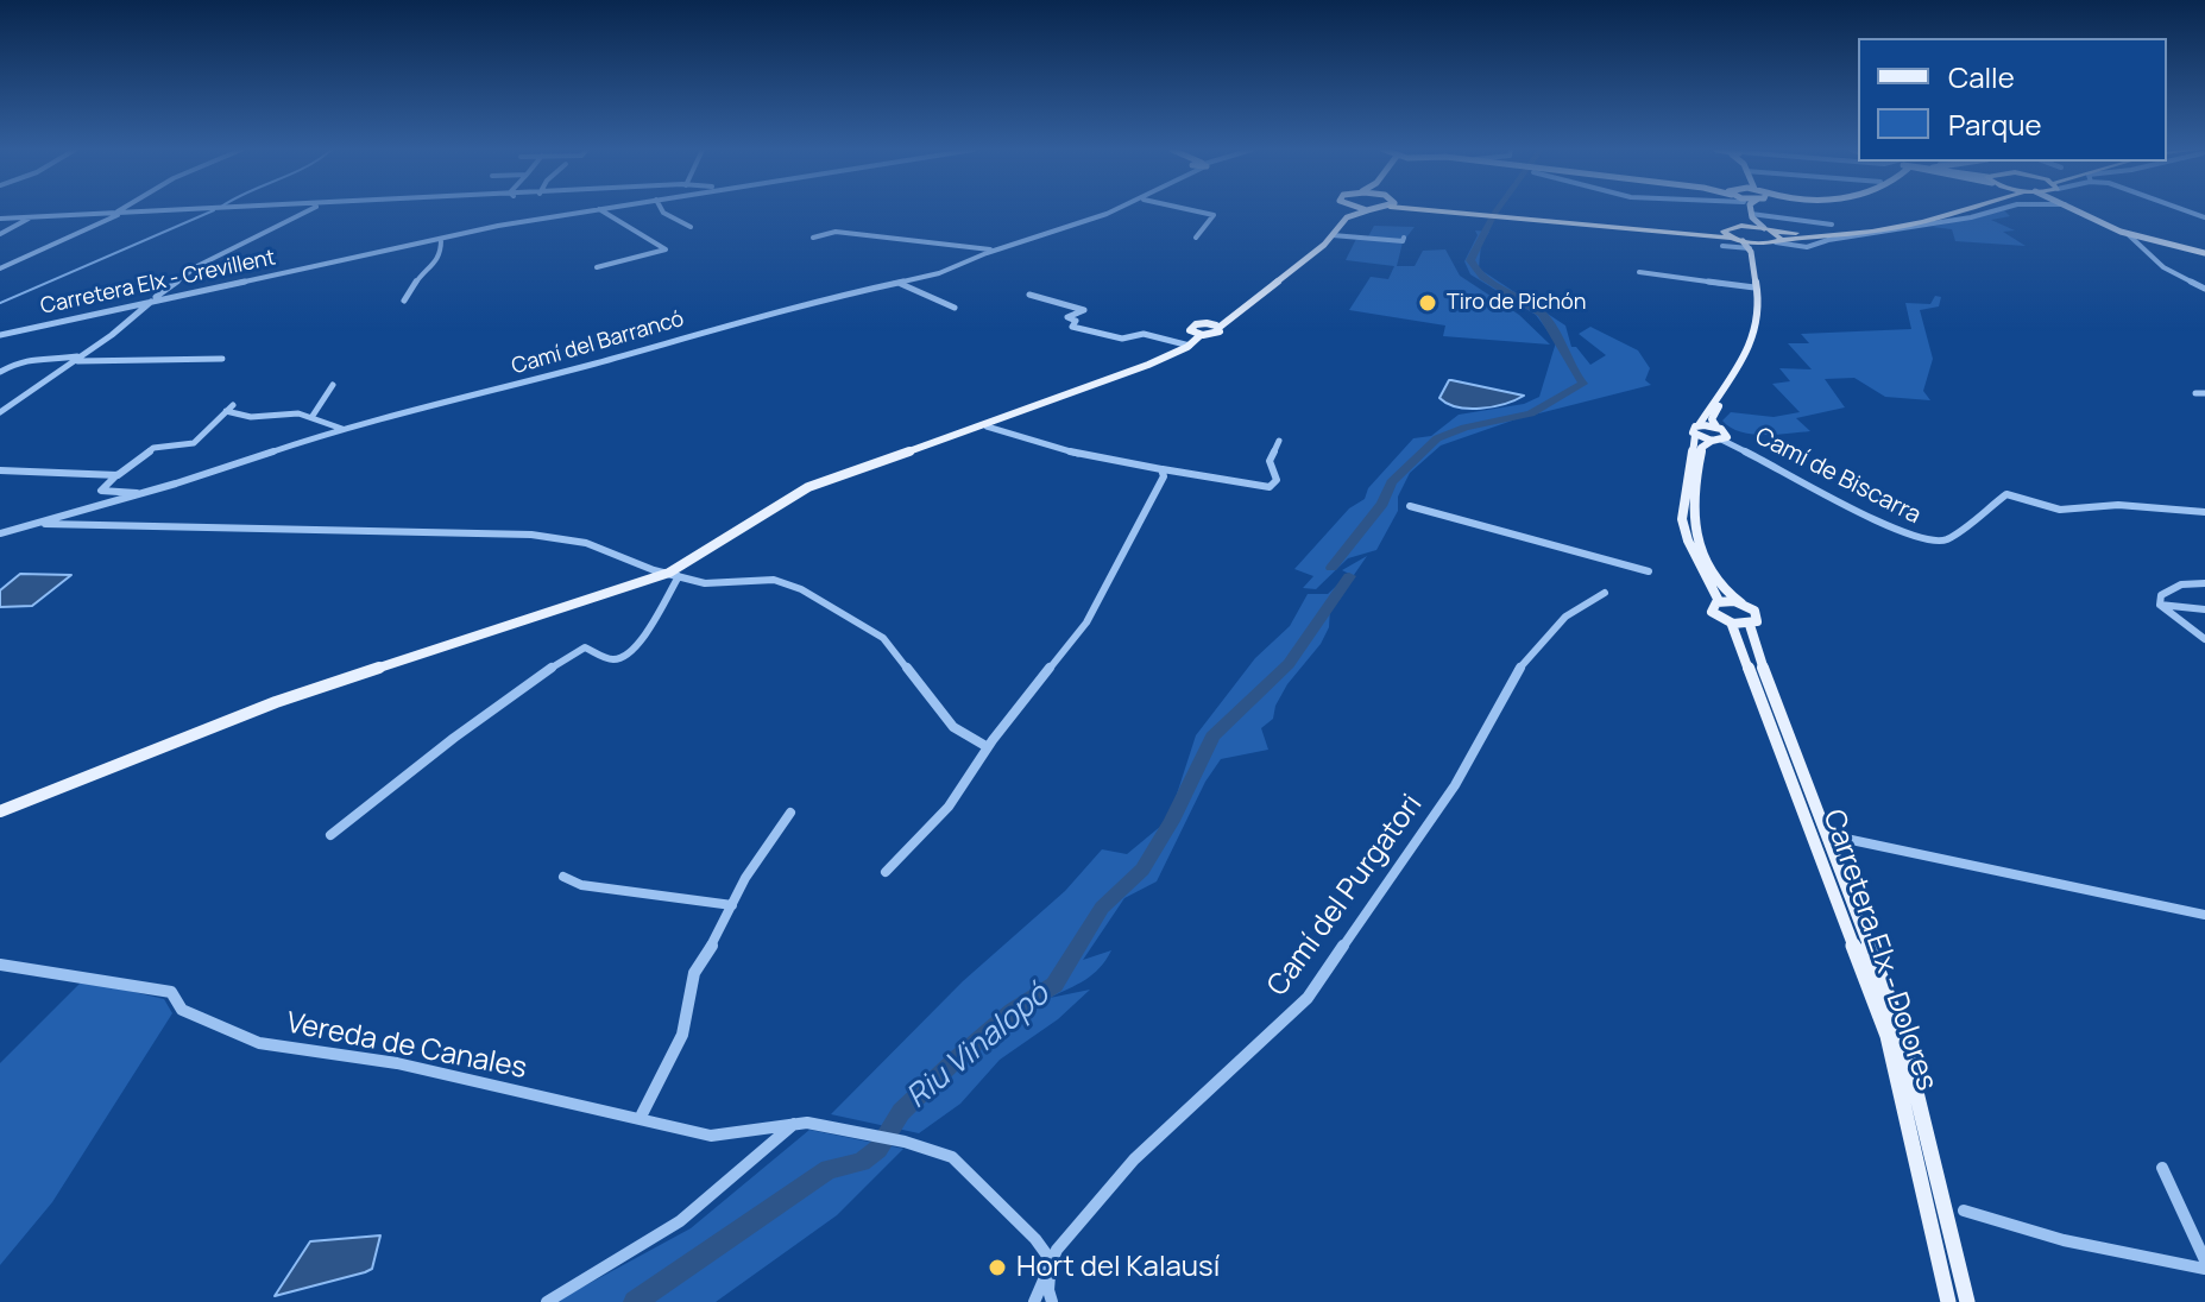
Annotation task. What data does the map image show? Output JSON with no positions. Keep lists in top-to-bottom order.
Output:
{
  "streets": {
    "main road": ["Carretera Elx - Dolores"],
    "street": [
      "Carretera Elx - Crevillent",
      "Camí del Barrancó",
      "Camí de Biscarra",
      "Camí del Purgatori",
      "Vereda de Canales"
    ]
  },
  "crossings": [
    ["Camí del Purgatori", "Vereda de Canales"]
  ],
  "water": ["Riu Vinalopó"],
  "places": ["Tiro de Pichón", "Hort del Kalausí"],
  "legend": ["Calle", "Parque"]
}
